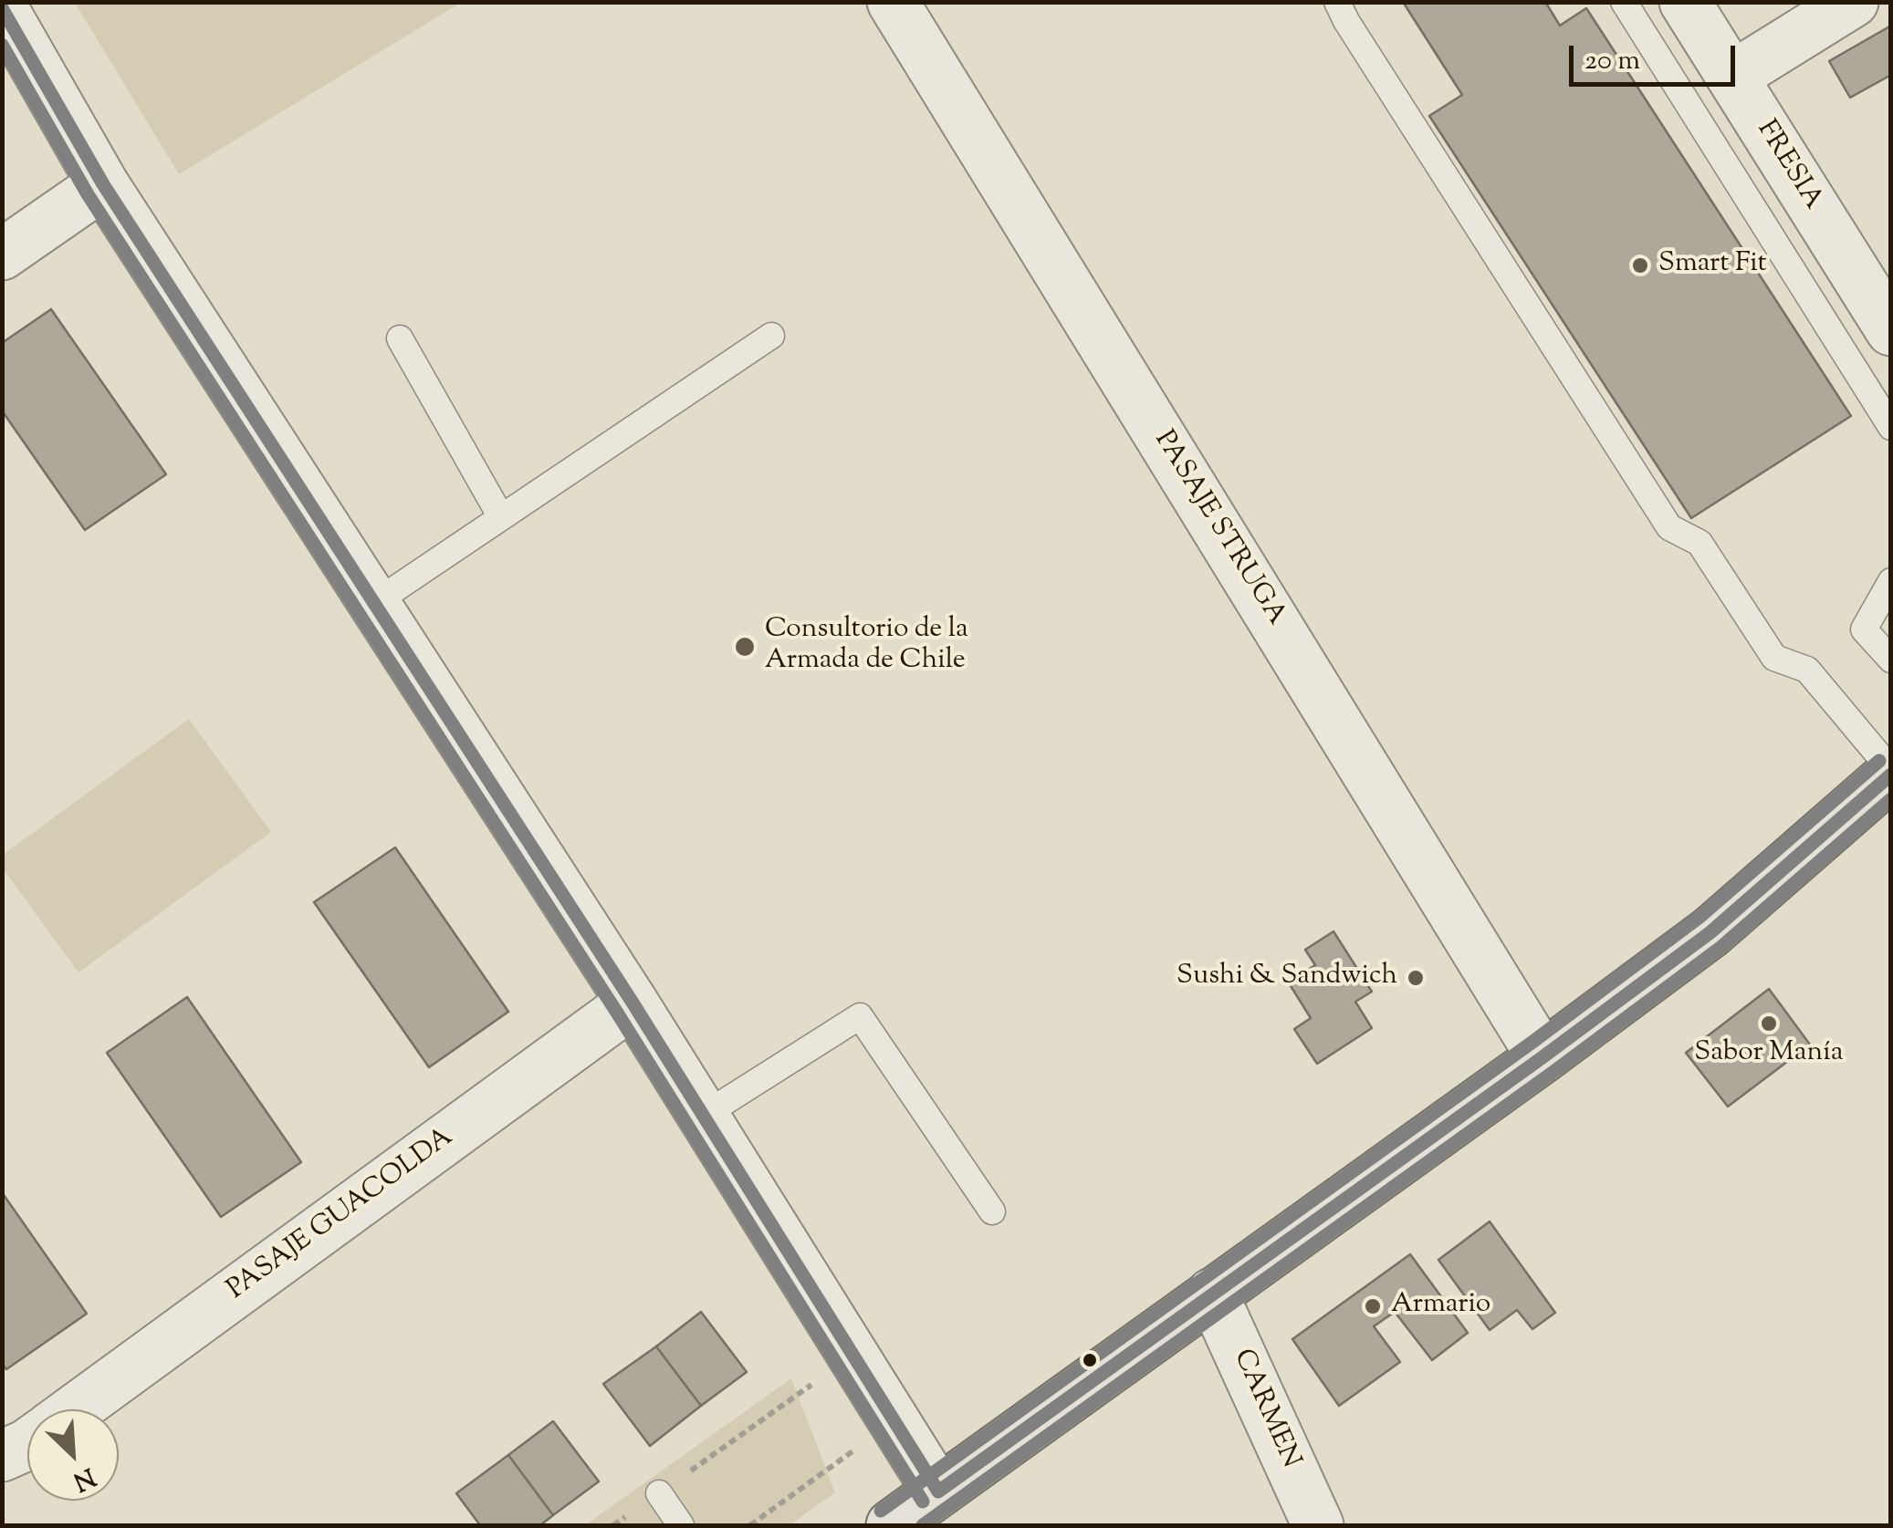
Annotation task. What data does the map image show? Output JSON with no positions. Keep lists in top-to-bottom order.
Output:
{
  "streets": {
    "street": [
      "FRESIA",
      "PASAJE STRUGA",
      "PASAJE GUACOLDA",
      "CARMEN"
    ]
  },
  "places": [
    "Smart Fit",
    "Consultorio de la Armada de Chile",
    "Sushi & Sandwich",
    "Sabor Manía",
    "Armario"
  ],
  "scale_bar": "20 m",
  "north": "bottom right"
}
